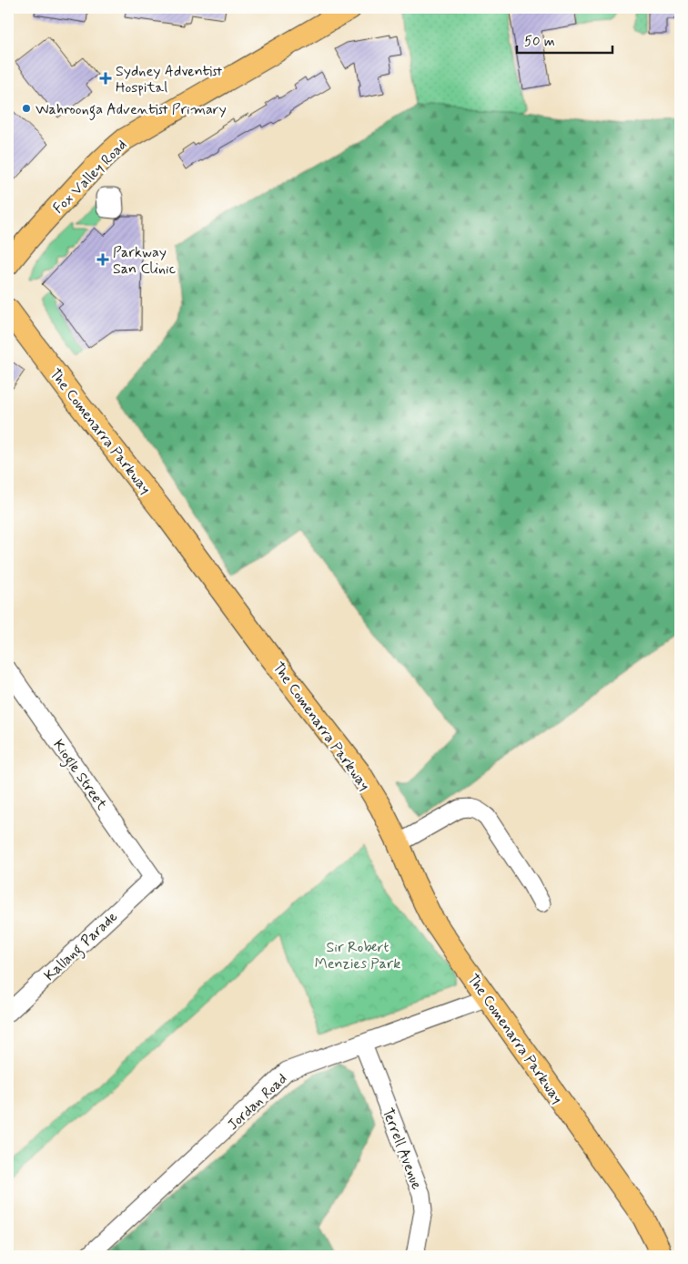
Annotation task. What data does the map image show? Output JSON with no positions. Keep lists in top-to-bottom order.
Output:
{
  "streets": {
    "main road": ["Fox Valley Road", "The Comenarra Parkway"],
    "street": [
      "Kiogle Street",
      "Kallang Parade",
      "Jordan Road",
      "Terrell Avenue"
    ]
  },
  "crossings": [
    ["The Comenarra Parkway", "Jordan Road"],
    ["Kiogle Street", "Kallang Parade"],
    ["Jordan Road", "Terrell Avenue"]
  ],
  "parks": ["Sir Robert Menzies Park"],
  "places": {
    "health": ["Sydney Adventist Hospital", "Parkway San Clinic"],
    "other": ["Wahroonga Adventist Primary"]
  },
  "scale_bar": "50 m"
}
